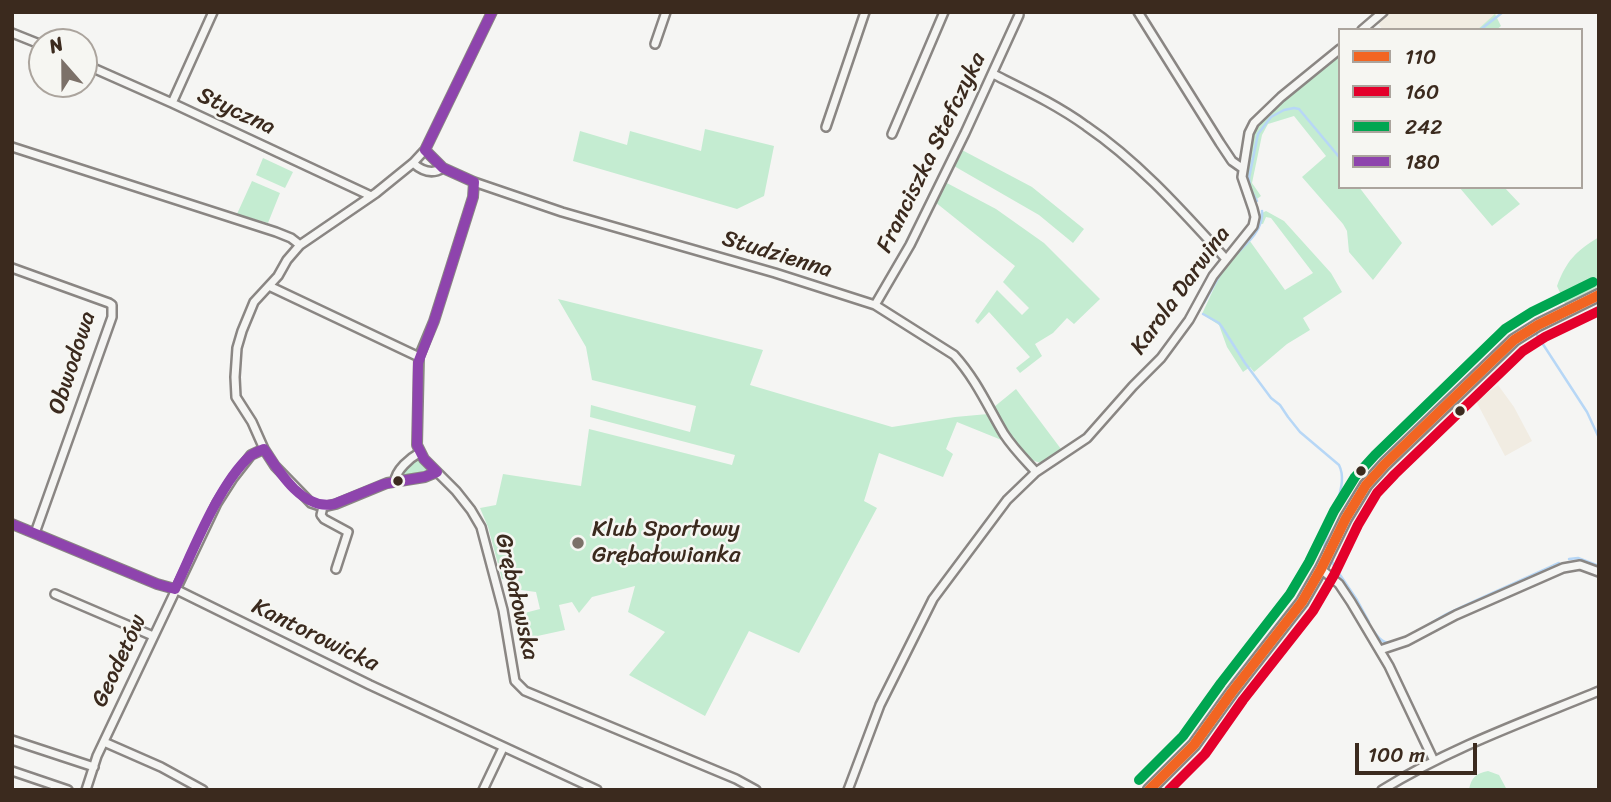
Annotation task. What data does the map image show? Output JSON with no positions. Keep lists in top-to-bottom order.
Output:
{
  "streets": {
    "street": [
      "Styczna",
      "Franciszka Stefczyka",
      "Studzienna",
      "Karola Darwina",
      "Obwodowa",
      "Grębałowska",
      "Kantorowicka",
      "Geodetów"
    ]
  },
  "crossings": [
    ["Franciszka Stefczyka", "Studzienna"],
    ["Studzienna", "Karola Darwina"],
    ["Obwodowa", "Kantorowicka"],
    ["Grębałowska", "Geodetów"],
    ["Kantorowicka", "Geodetów"]
  ],
  "places": ["Klub Sportowy Grębałowianka"],
  "lines": [
    "transit line 180",
    "transit line 242",
    "transit line 110",
    "transit line 160"
  ],
  "legend": [
    "110",
    "160",
    "242",
    "180"
  ],
  "scale_bar": "100 m",
  "north": "top"
}
